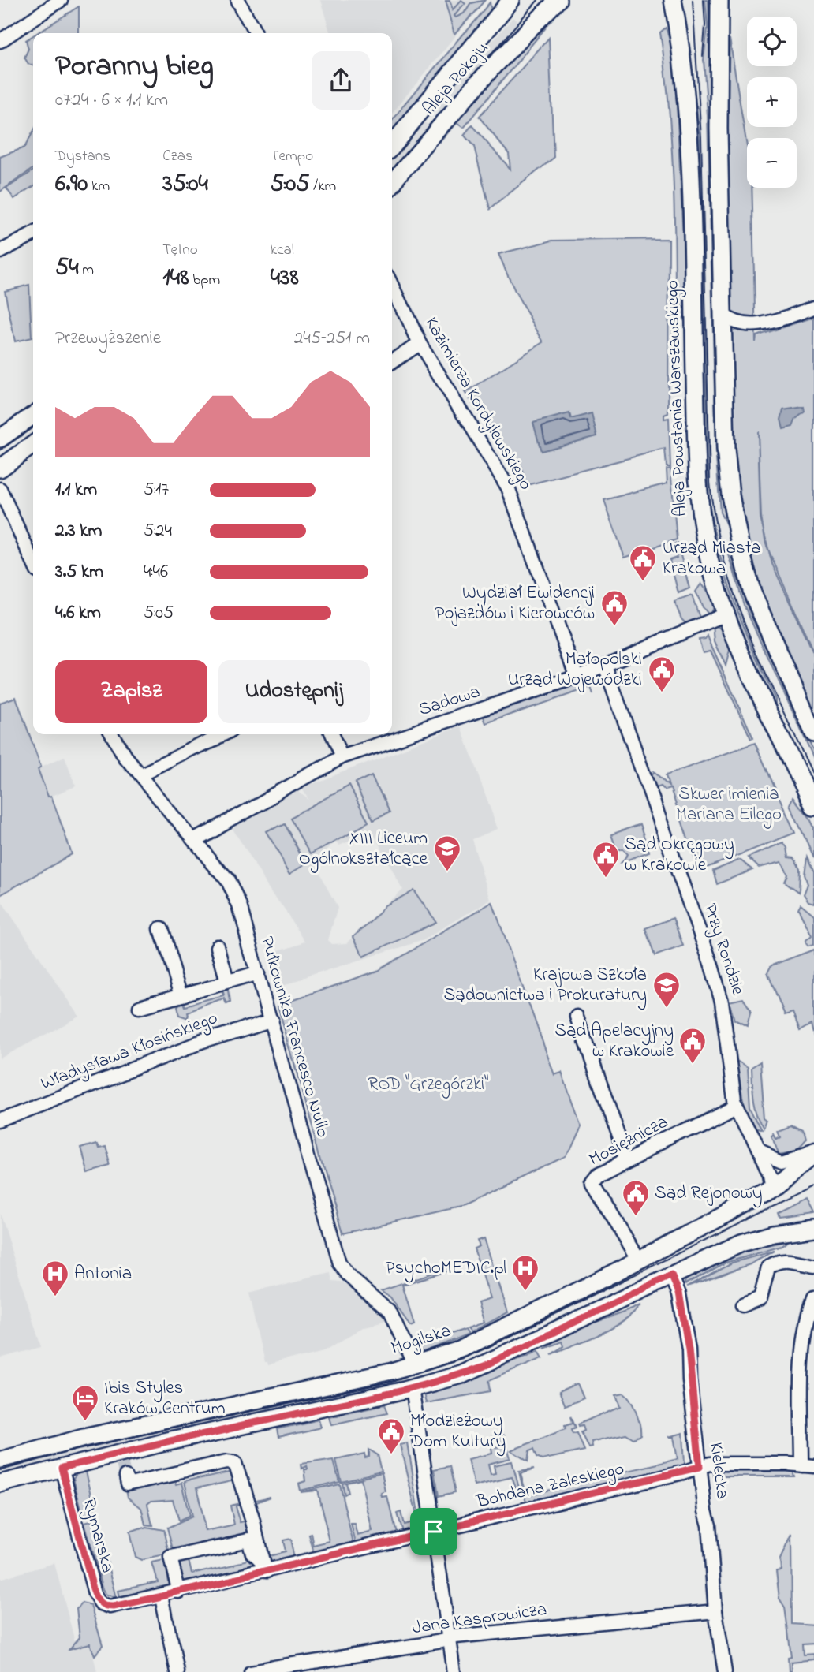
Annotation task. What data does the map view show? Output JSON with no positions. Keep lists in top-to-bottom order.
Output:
{
  "streets": {
    "main road": ["Aleja Pokoju", "Aleja Powstania Warszawskiego", "Mogilska"],
    "street": [
      "Kazimierza Kordylewskiego",
      "Sądowa",
      "Przy Rondzie",
      "Pułkownika Francesco Nullo",
      "Władysława Kłosińskiego",
      "Mosiężnicza",
      "Kielecka",
      "Bohdana Zaleskiego",
      "Rymarska",
      "Jana Kasprowicza"
    ]
  },
  "crossings": [
    ["Aleja Powstania Warszawskiego", "Sądowa"],
    ["Kazimierza Kordylewskiego", "Sądowa"],
    ["Sądowa", "Przy Rondzie"],
    ["Sądowa", "Pułkownika Francesco Nullo"],
    ["Przy Rondzie", "Mosiężnicza"],
    ["Przy Rondzie", "Mogilska"],
    ["Pułkownika Francesco Nullo", "Władysława Kłosińskiego"],
    ["Pułkownika Francesco Nullo", "Mogilska"],
    ["Mosiężnicza", "Mogilska"],
    ["Kielecka", "Bohdana Zaleskiego"],
    ["Kielecka", "Jana Kasprowicza"],
    ["Bohdana Zaleskiego", "Rymarska"]
  ],
  "parks": ["Skwer imienia Mariana Eilego", "ROD \"Grzegórzki\""],
  "places": {
    "public building": [
      "Urząd Miasta Krakowa",
      "Wydział Ewidencji Pojazdów i Kierowców",
      "Małopolski Urząd Wojewódzki",
      "Sąd Okręgowy w Krakowie",
      "Sąd Apelacyjny w Krakowie",
      "Sąd Rejonowy",
      "Młodzieżowy Dom Kultury"
    ],
    "school or university": ["XIII Liceum Ogólnokształcące", "Krajowa Szkoła Sądownictwa i Prokuratury"],
    "hospital": ["PsychoMEDIC.pl", "Antonia"],
    "hotel": ["Ibis Styles Kraków Centrum"]
  },
  "page": {
    "map_buttons": ["+", "−"],
    "heading": ["Poranny bieg", "07:24 · 6 × 1.1 km"],
    "stats": [
      ["Dystans", "6.90 km"],
      ["Czas", "35:04"],
      ["Tempo", "5:05 /km"],
      ["54 m"],
      ["Tętno", "148 bpm"],
      ["kcal", "438"]
    ],
    "chart": ["Przewyższenie", "245–251 m"],
    "list": [
      {
        "name": "1.1 km",
        "note": "5:17"
      },
      {
        "name": "2.3 km",
        "note": "5:24"
      },
      {
        "name": "3.5 km",
        "note": "4:46"
      },
      {
        "name": "4.6 km",
        "note": "5:05"
      }
    ],
    "buttons": ["Zapisz", "Udostępnij"]
  }
}
